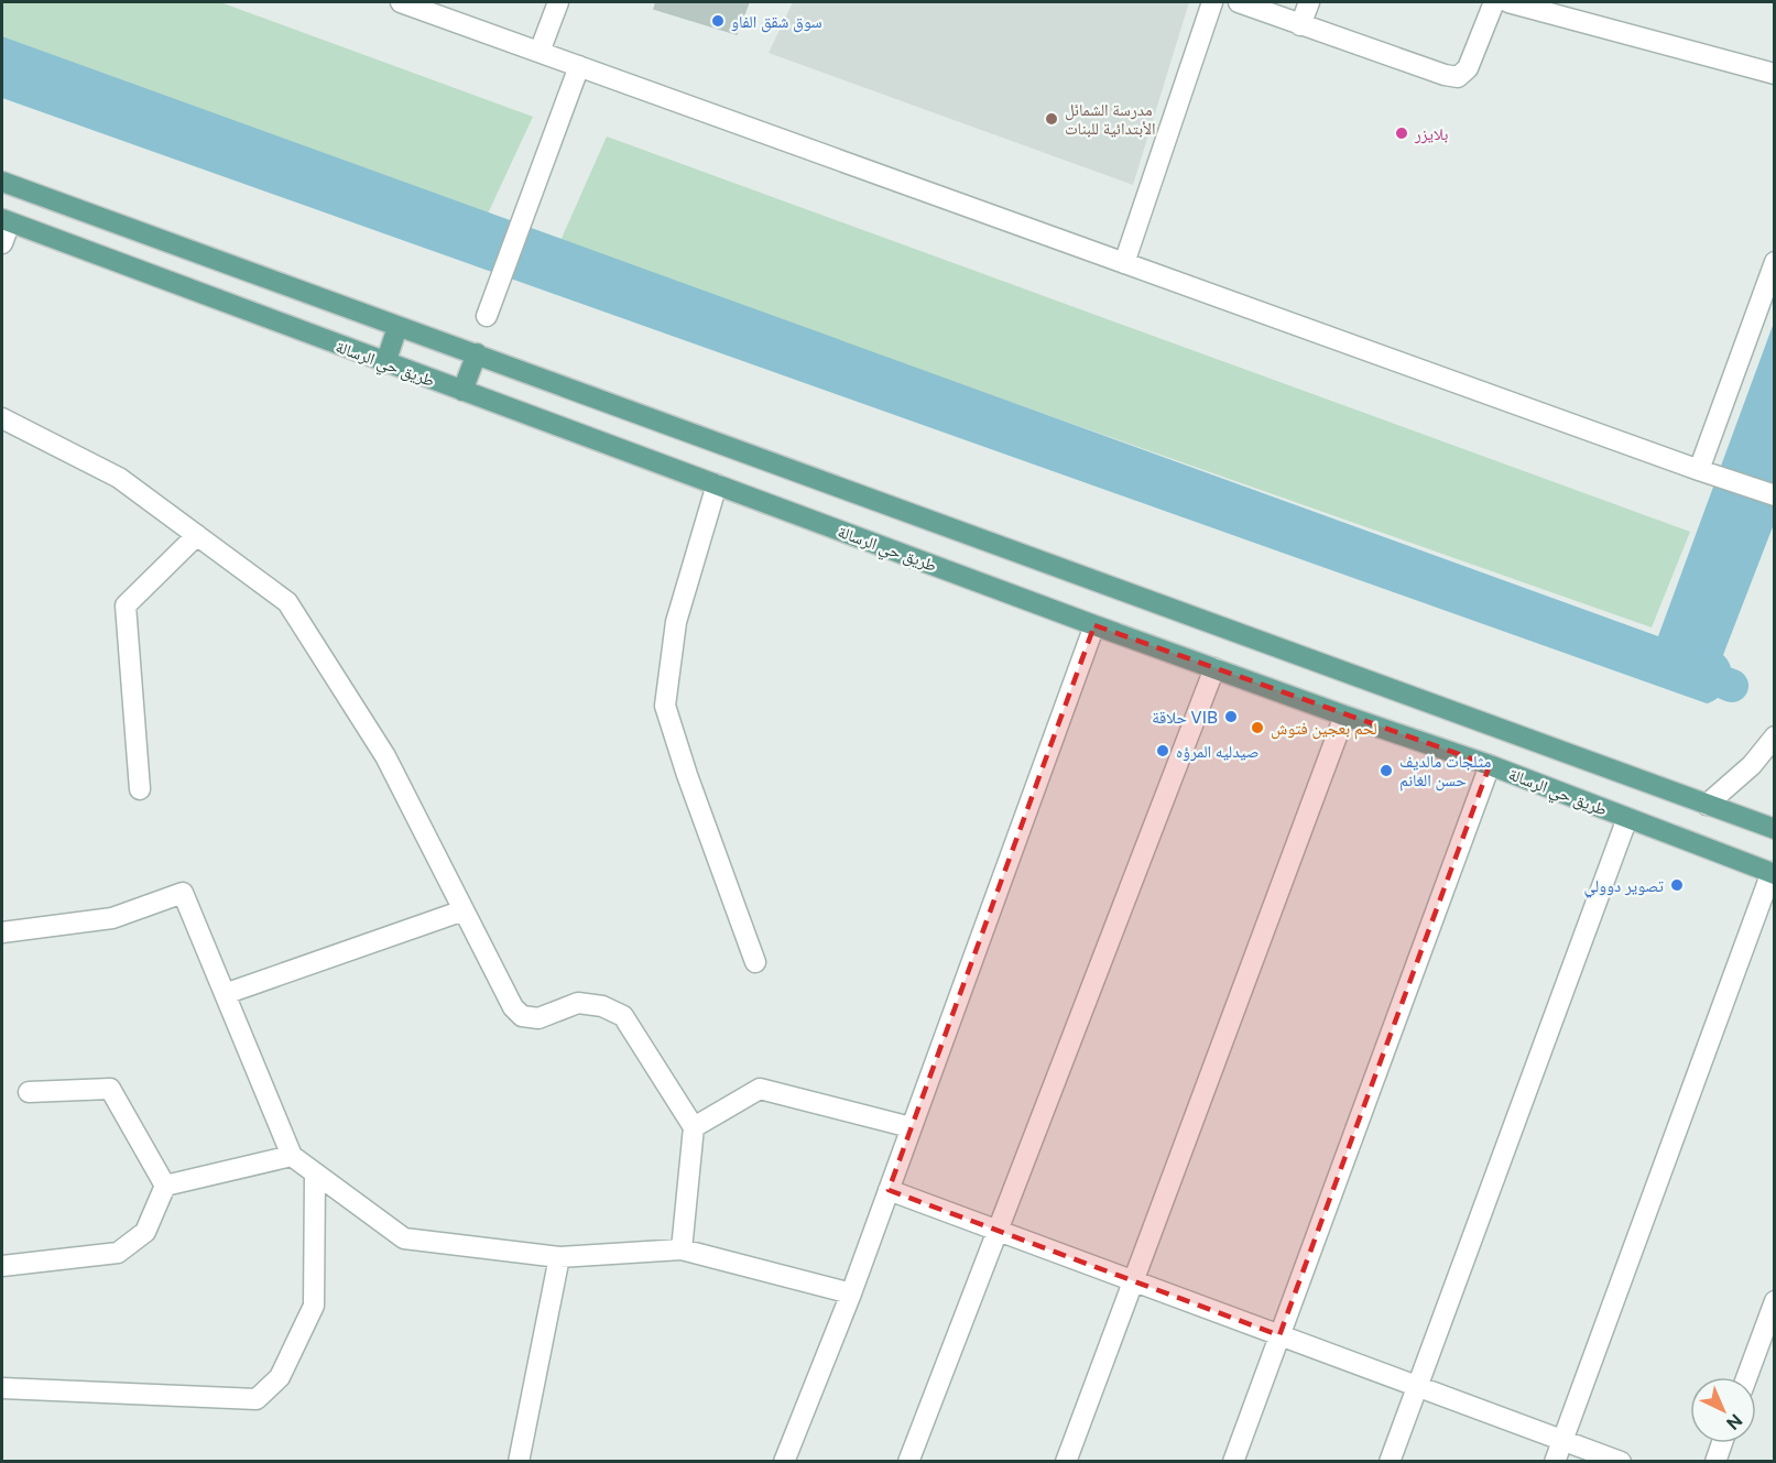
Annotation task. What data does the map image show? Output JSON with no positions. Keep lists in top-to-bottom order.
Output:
{
  "streets": {
    "main road": ["طريق حي الرسالة"]
  },
  "places": [
    "سوق شقق الفاو",
    "مدرسة الشمائل الأبتدائية للبنات",
    "بلايزر",
    "حلاقة VIB",
    "لحم بعجين فتوش",
    "صيدليه المرؤه",
    "مثلجات مالديف حسن الغانم",
    "تصوير دوولي"
  ],
  "north": "bottom right"
}
